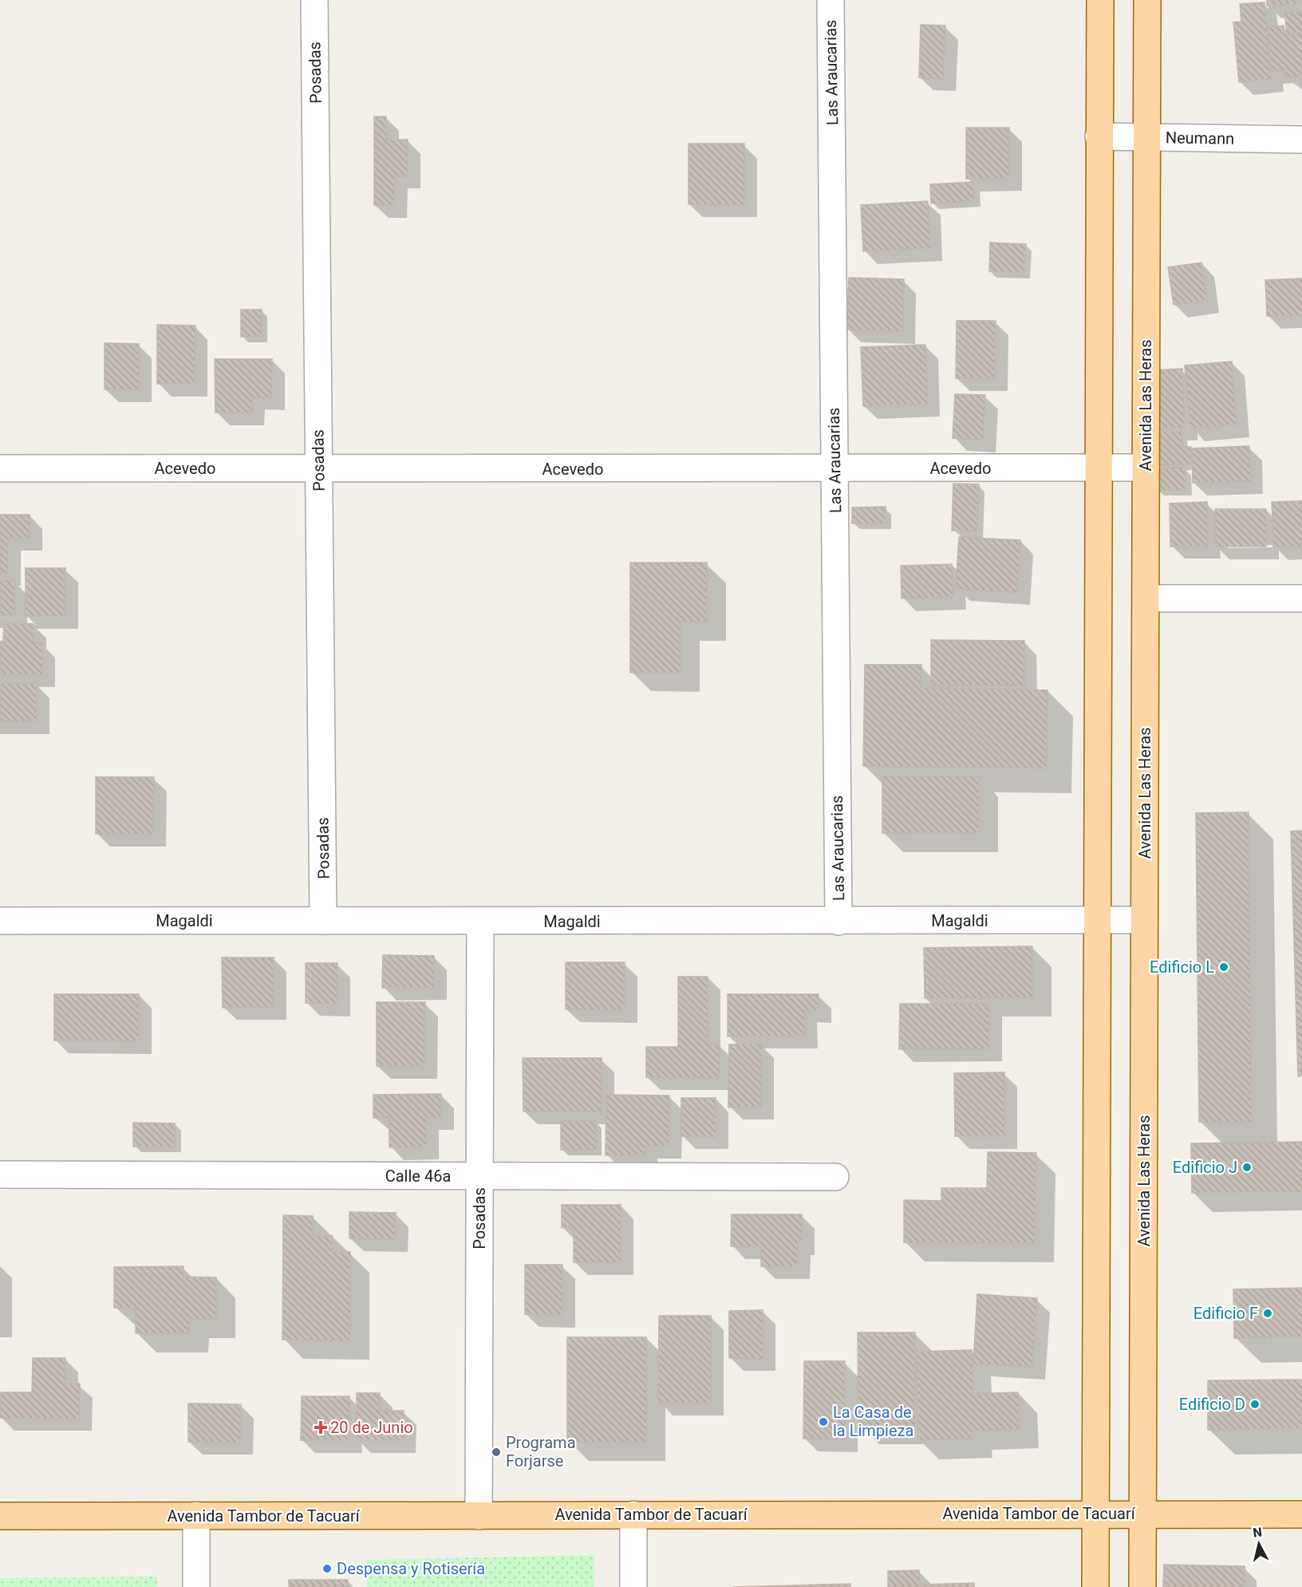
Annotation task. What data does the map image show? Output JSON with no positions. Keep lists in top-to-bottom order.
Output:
{
  "streets": {
    "main road": ["Avenida Las Heras", "Avenida Tambor de Tacuarí"],
    "street": [
      "Posadas",
      "Las Araucarias",
      "Neumann",
      "Acevedo",
      "Magaldi",
      "Calle 46a"
    ]
  },
  "crossings": [
    ["Posadas", "Acevedo"],
    ["Posadas", "Magaldi"],
    ["Posadas", "Calle 46a"],
    ["Posadas", "Avenida Tambor de Tacuarí"],
    ["Las Araucarias", "Acevedo"],
    ["Las Araucarias", "Magaldi"],
    ["Neumann", "Avenida Las Heras"],
    ["Avenida Las Heras", "Acevedo"],
    ["Avenida Las Heras", "Magaldi"],
    ["Avenida Las Heras", "Avenida Tambor de Tacuarí"]
  ],
  "places": {
    "other": [
      "Edificio L",
      "Edificio J",
      "Edificio F",
      "Edificio D",
      "La Casa de la Limpieza",
      "Programa Forjarse",
      "Despensa y Rotisería"
    ],
    "health": ["20 de Junio"]
  },
  "north": "top"
}
